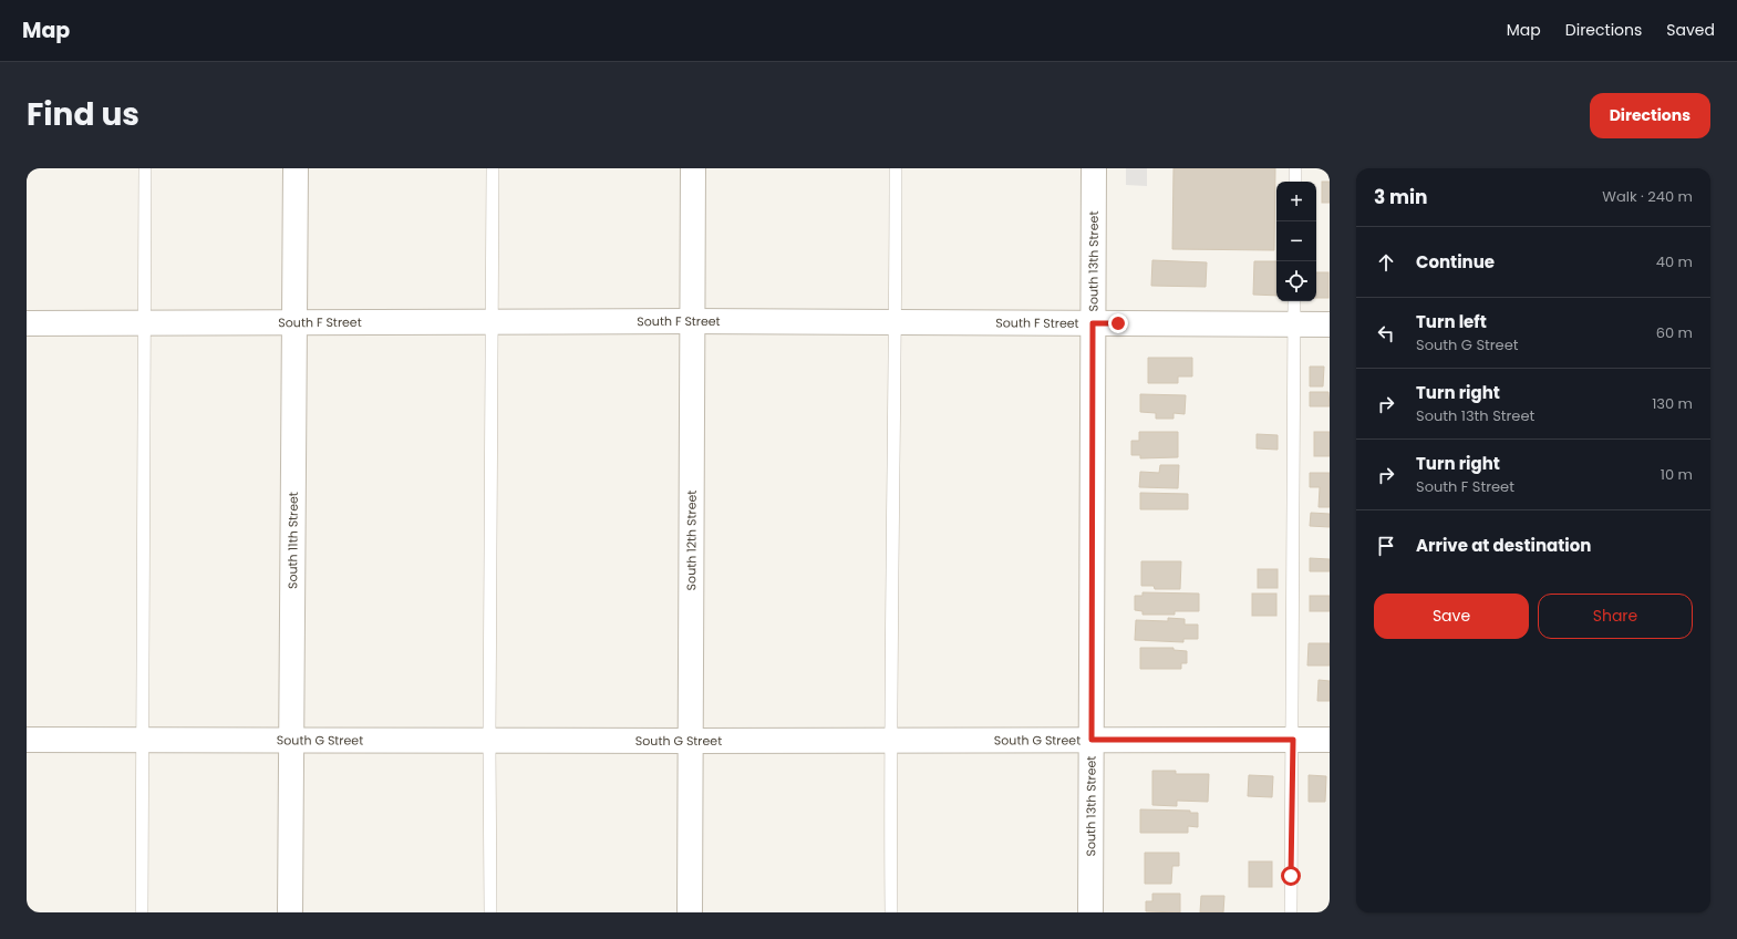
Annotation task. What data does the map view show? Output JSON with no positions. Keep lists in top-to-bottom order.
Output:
{
  "streets": {
    "street": [
      "South 13th Street",
      "South F Street",
      "South 11th Street",
      "South 12th Street",
      "South G Street"
    ]
  },
  "crossings": [
    ["South 13th Street", "South F Street"],
    ["South 13th Street", "South G Street"],
    ["South F Street", "South 11th Street"],
    ["South F Street", "South 12th Street"],
    ["South 11th Street", "South G Street"],
    ["South 12th Street", "South G Street"]
  ],
  "page": {
    "header": "Map",
    "nav": ["Map", "Directions", "Saved"],
    "title": "Find us",
    "buttons": [
      "Directions",
      ["Save", "Share"]
    ],
    "heading": ["3 min", "Walk · 240 m"],
    "map_buttons": ["+", "−"],
    "list": [
      ["Continue", "40 m"],
      ["Turn left", "South G Street", "60 m"],
      ["Turn right", "South 13th Street", "130 m"],
      ["Turn right", "South F Street", "10 m"],
      "Arrive at destination"
    ]
  }
}
